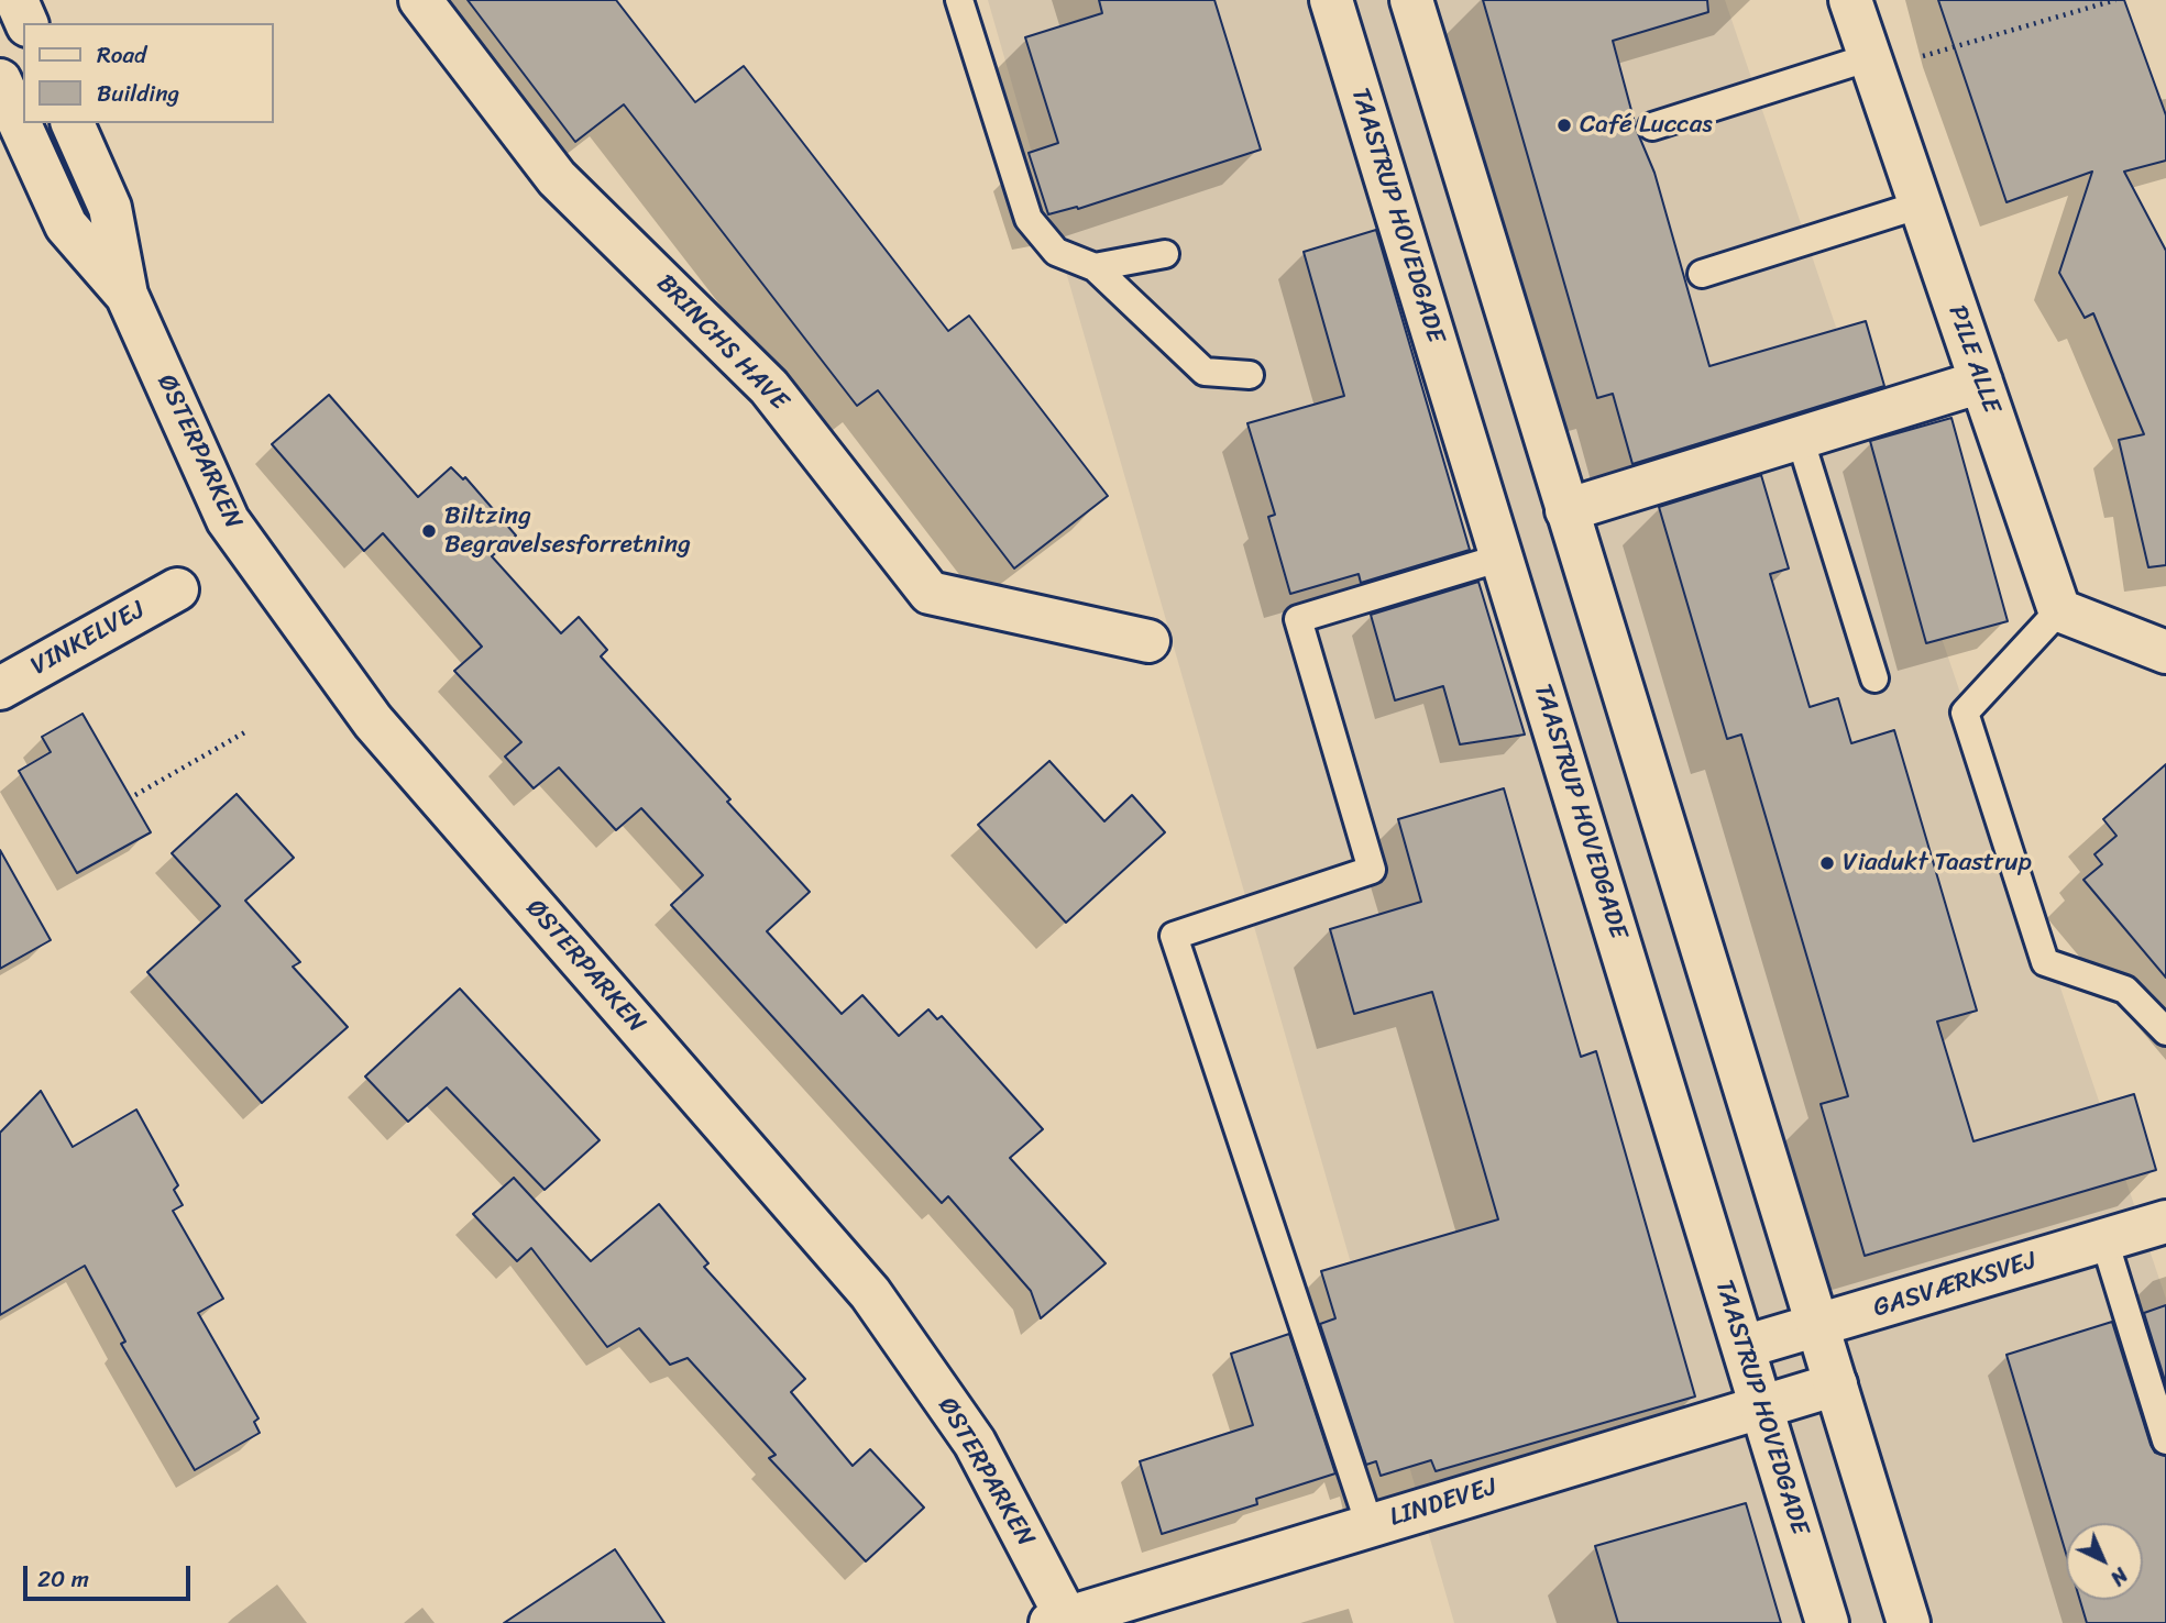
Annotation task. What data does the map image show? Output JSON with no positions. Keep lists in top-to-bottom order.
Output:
{
  "streets": {
    "street": [
      "TAASTRUP HOVEDGADE",
      "BRINCHS HAVE",
      "PILE ALLE",
      "ØSTERPARKEN",
      "VINKELVEJ",
      "GASVÆRKSVEJ",
      "LINDEVEJ"
    ]
  },
  "crossings": [
    ["TAASTRUP HOVEDGADE", "GASVÆRKSVEJ"],
    ["TAASTRUP HOVEDGADE", "LINDEVEJ"],
    ["ØSTERPARKEN", "LINDEVEJ"]
  ],
  "places": ["Café Luccas", "Biltzing Begravelsesforretning", "Viadukt Taastrup"],
  "legend": ["Road", "Building"],
  "scale_bar": "20 m",
  "north": "bottom right"
}
